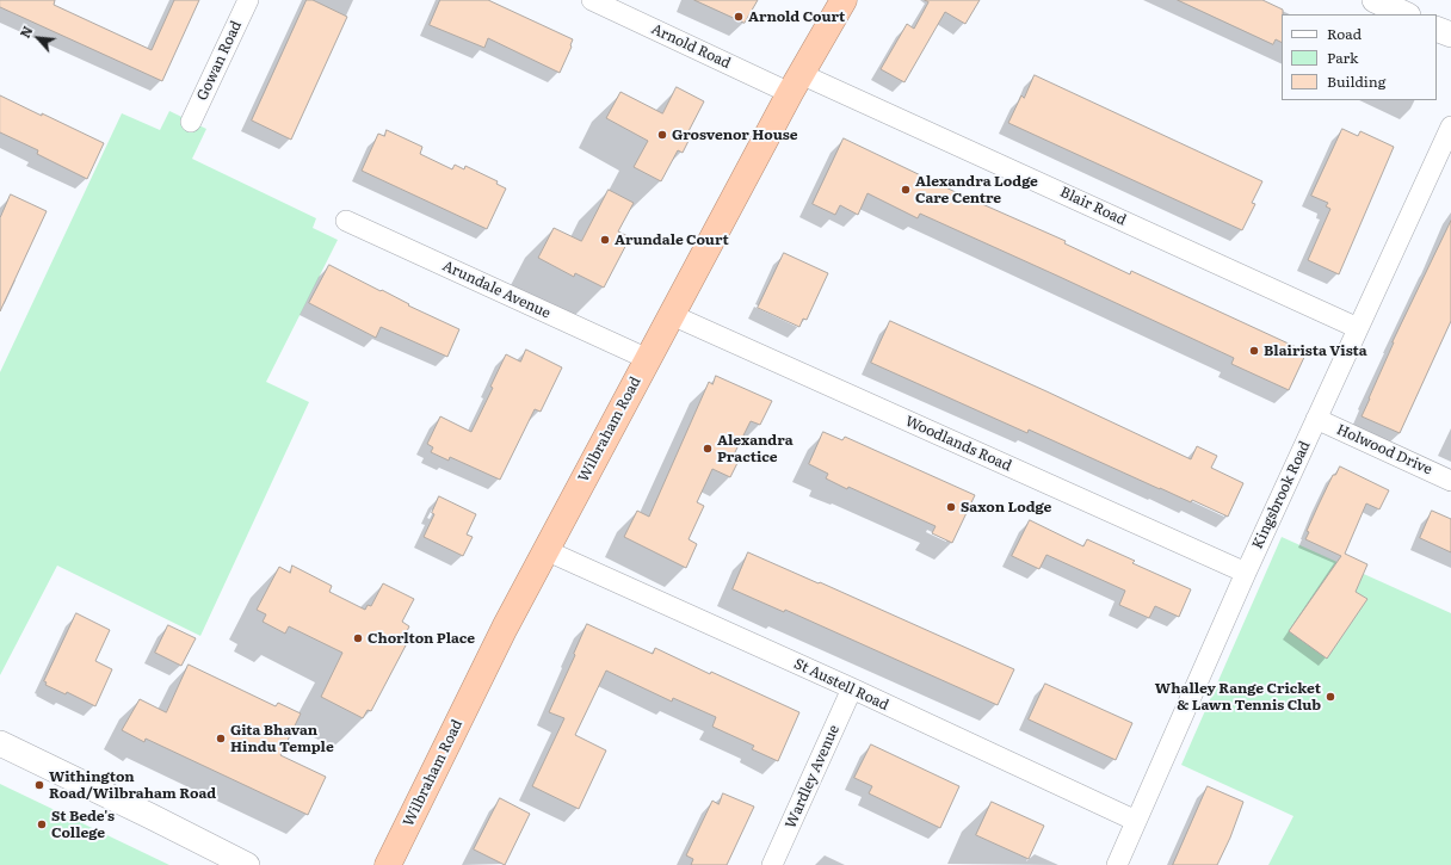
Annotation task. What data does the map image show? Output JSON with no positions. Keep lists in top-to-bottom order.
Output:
{
  "streets": {
    "highway": ["Wilbraham Road"],
    "street": [
      "Arnold Road",
      "Gowan Road",
      "Blair Road",
      "Arundale Avenue",
      "Woodlands Road",
      "Holwood Drive",
      "Kingsbrook Road",
      "St Austell Road",
      "Wardley Avenue"
    ]
  },
  "crossings": [
    ["Arnold Road", "Blair Road"],
    ["Arnold Road", "Wilbraham Road"],
    ["Blair Road", "Wilbraham Road"],
    ["Blair Road", "Kingsbrook Road"],
    ["Arundale Avenue", "Wilbraham Road"],
    ["Wilbraham Road", "Woodlands Road"],
    ["Wilbraham Road", "St Austell Road"],
    ["Woodlands Road", "Kingsbrook Road"],
    ["Holwood Drive", "Kingsbrook Road"],
    ["Kingsbrook Road", "St Austell Road"],
    ["St Austell Road", "Wardley Avenue"]
  ],
  "places": [
    "Arnold Court",
    "Grosvenor House",
    "Alexandra Lodge Care Centre",
    "Arundale Court",
    "Blairista Vista",
    "Alexandra Practice",
    "Saxon Lodge",
    "Chorlton Place",
    "Whalley Range Cricket & Lawn Tennis Club",
    "Gita Bhavan Hindu Temple",
    "Withington Road/Wilbraham Road",
    "St Bede's College"
  ],
  "legend": ["Road", "Park", "Building"],
  "north": "top left"
}
